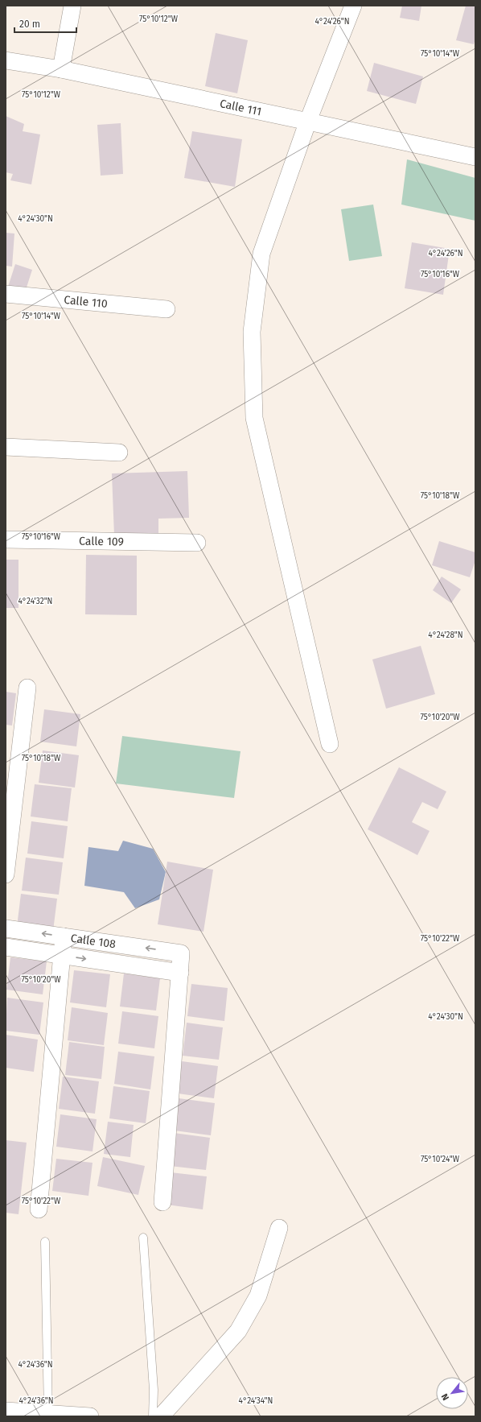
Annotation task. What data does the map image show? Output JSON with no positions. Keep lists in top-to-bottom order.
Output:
{
  "streets": {
    "street": [
      "Calle 111",
      "Calle 110",
      "Calle 109",
      "Calle 108"
    ]
  },
  "scale_bar": "20 m",
  "north": "bottom left",
  "coordinates": [
    "75°10'12\"W",
    "4°24'26\"N",
    "75°10'14\"W",
    "4°24'30\"N",
    "75°10'16\"W",
    "75°10'18\"W",
    "4°24'32\"N",
    "4°24'28\"N",
    "75°10'20\"W",
    "75°10'22\"W",
    "75°10'24\"W",
    "4°24'36\"N",
    "4°24'34\"N"
  ]
}
